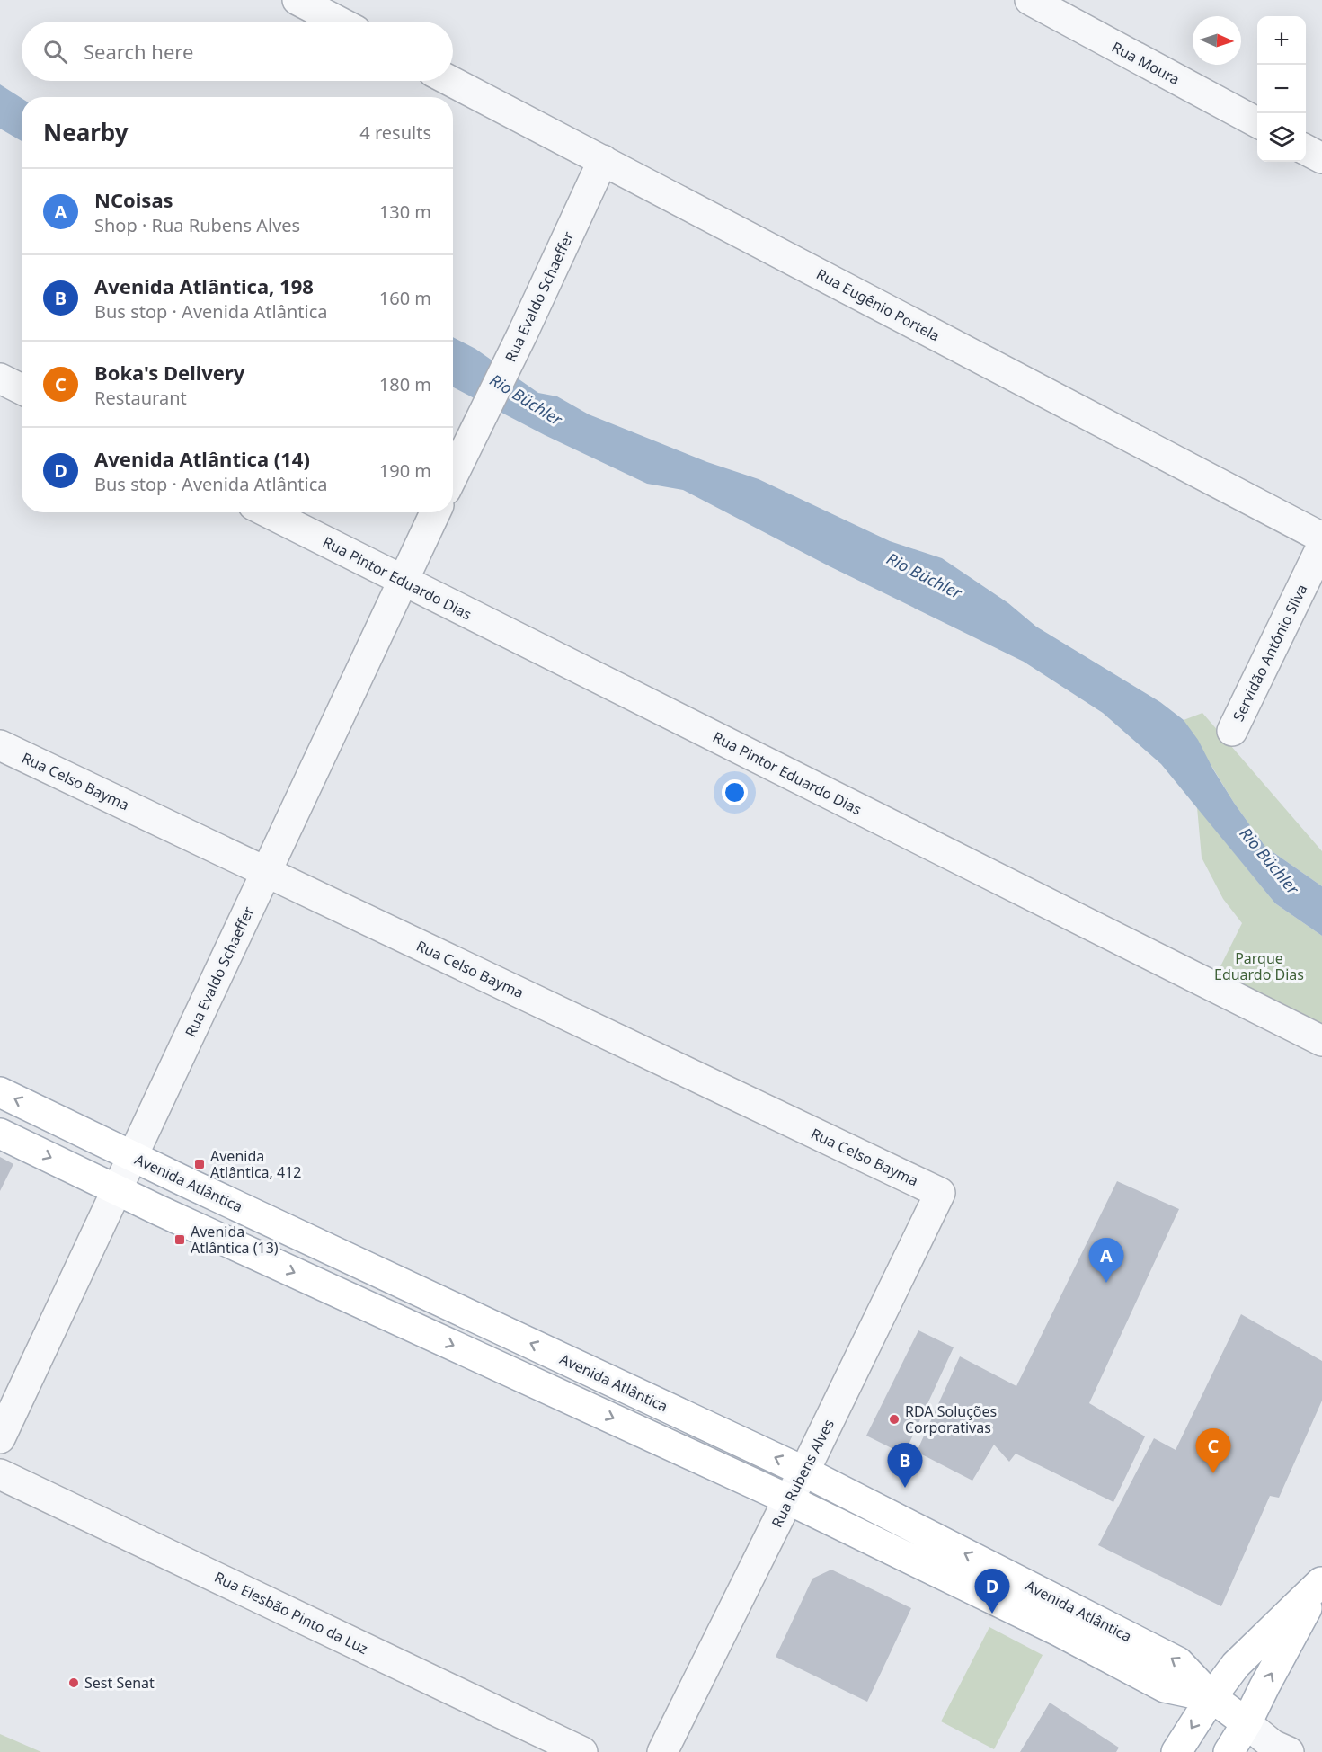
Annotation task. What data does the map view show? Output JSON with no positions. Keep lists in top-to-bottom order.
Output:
{
  "streets": {
    "main road": ["Avenida Atlântica"],
    "street": [
      "Rua Moura",
      "Rua Evaldo Schaeffer",
      "Rua Eugênio Portela",
      "Rua Pintor Eduardo Dias",
      "Servidão Antônio Silva",
      "Rua Celso Bayma",
      "Rua Rubens Alves",
      "Rua Elesbão Pinto da Luz"
    ]
  },
  "crossings": [
    ["Rua Evaldo Schaeffer", "Rua Eugênio Portela"],
    ["Rua Evaldo Schaeffer", "Rua Pintor Eduardo Dias"],
    ["Rua Evaldo Schaeffer", "Rua Celso Bayma"],
    ["Rua Evaldo Schaeffer", "Avenida Atlântica"],
    ["Rua Celso Bayma", "Rua Rubens Alves"],
    ["Avenida Atlântica", "Rua Rubens Alves"]
  ],
  "water": ["Rio Büchler"],
  "parks": ["Parque Eduardo Dias"],
  "places": {
    "transit": ["Avenida Atlântica, 412", "Avenida Atlântica (13)"],
    "other": ["RDA Soluções Corporativas", "Sest Senat"]
  },
  "north": "right",
  "page": {
    "map_buttons": ["+", "−"],
    "search": "Search here",
    "heading": ["Nearby", "4 results"],
    "list": [
      {
        "mark": "A",
        "name": "NCoisas",
        "note": "Shop · Rua Rubens Alves",
        "value": "130 m"
      },
      {
        "mark": "B",
        "name": "Avenida Atlântica, 198",
        "note": "Bus stop · Avenida Atlântica",
        "value": "160 m"
      },
      {
        "mark": "C",
        "name": "Boka's Delivery",
        "note": "Restaurant",
        "value": "180 m"
      },
      {
        "mark": "D",
        "name": "Avenida Atlântica (14)",
        "note": "Bus stop · Avenida Atlântica",
        "value": "190 m"
      }
    ],
    "pins": [
      "A",
      "C",
      "B",
      "D"
    ]
  }
}
